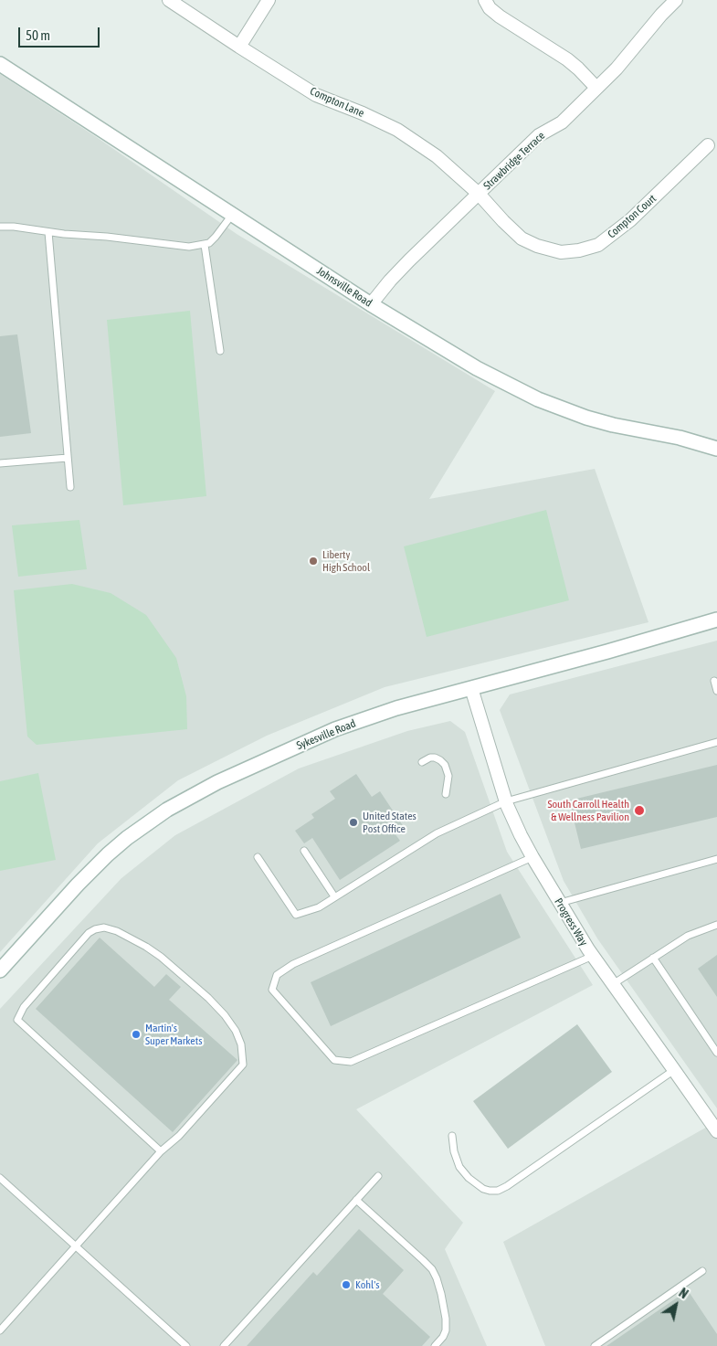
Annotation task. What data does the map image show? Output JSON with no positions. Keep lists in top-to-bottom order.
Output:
{
  "streets": {
    "street": [
      "Compton Lane",
      "Strawbridge Terrace",
      "Compton Court",
      "Johnsville Road",
      "Sykesville Road",
      "Progress Way"
    ]
  },
  "crossings": [
    ["Compton Lane", "Strawbridge Terrace"],
    ["Compton Lane", "Compton Court"],
    ["Strawbridge Terrace", "Compton Court"],
    ["Strawbridge Terrace", "Johnsville Road"],
    ["Sykesville Road", "Progress Way"]
  ],
  "places": [
    "Liberty High School",
    "South Carroll Health & Wellness Pavilion",
    "United States Post Office",
    "Martin's Super Markets",
    "Kohl's"
  ],
  "scale_bar": "50 m",
  "north": "top right"
}
